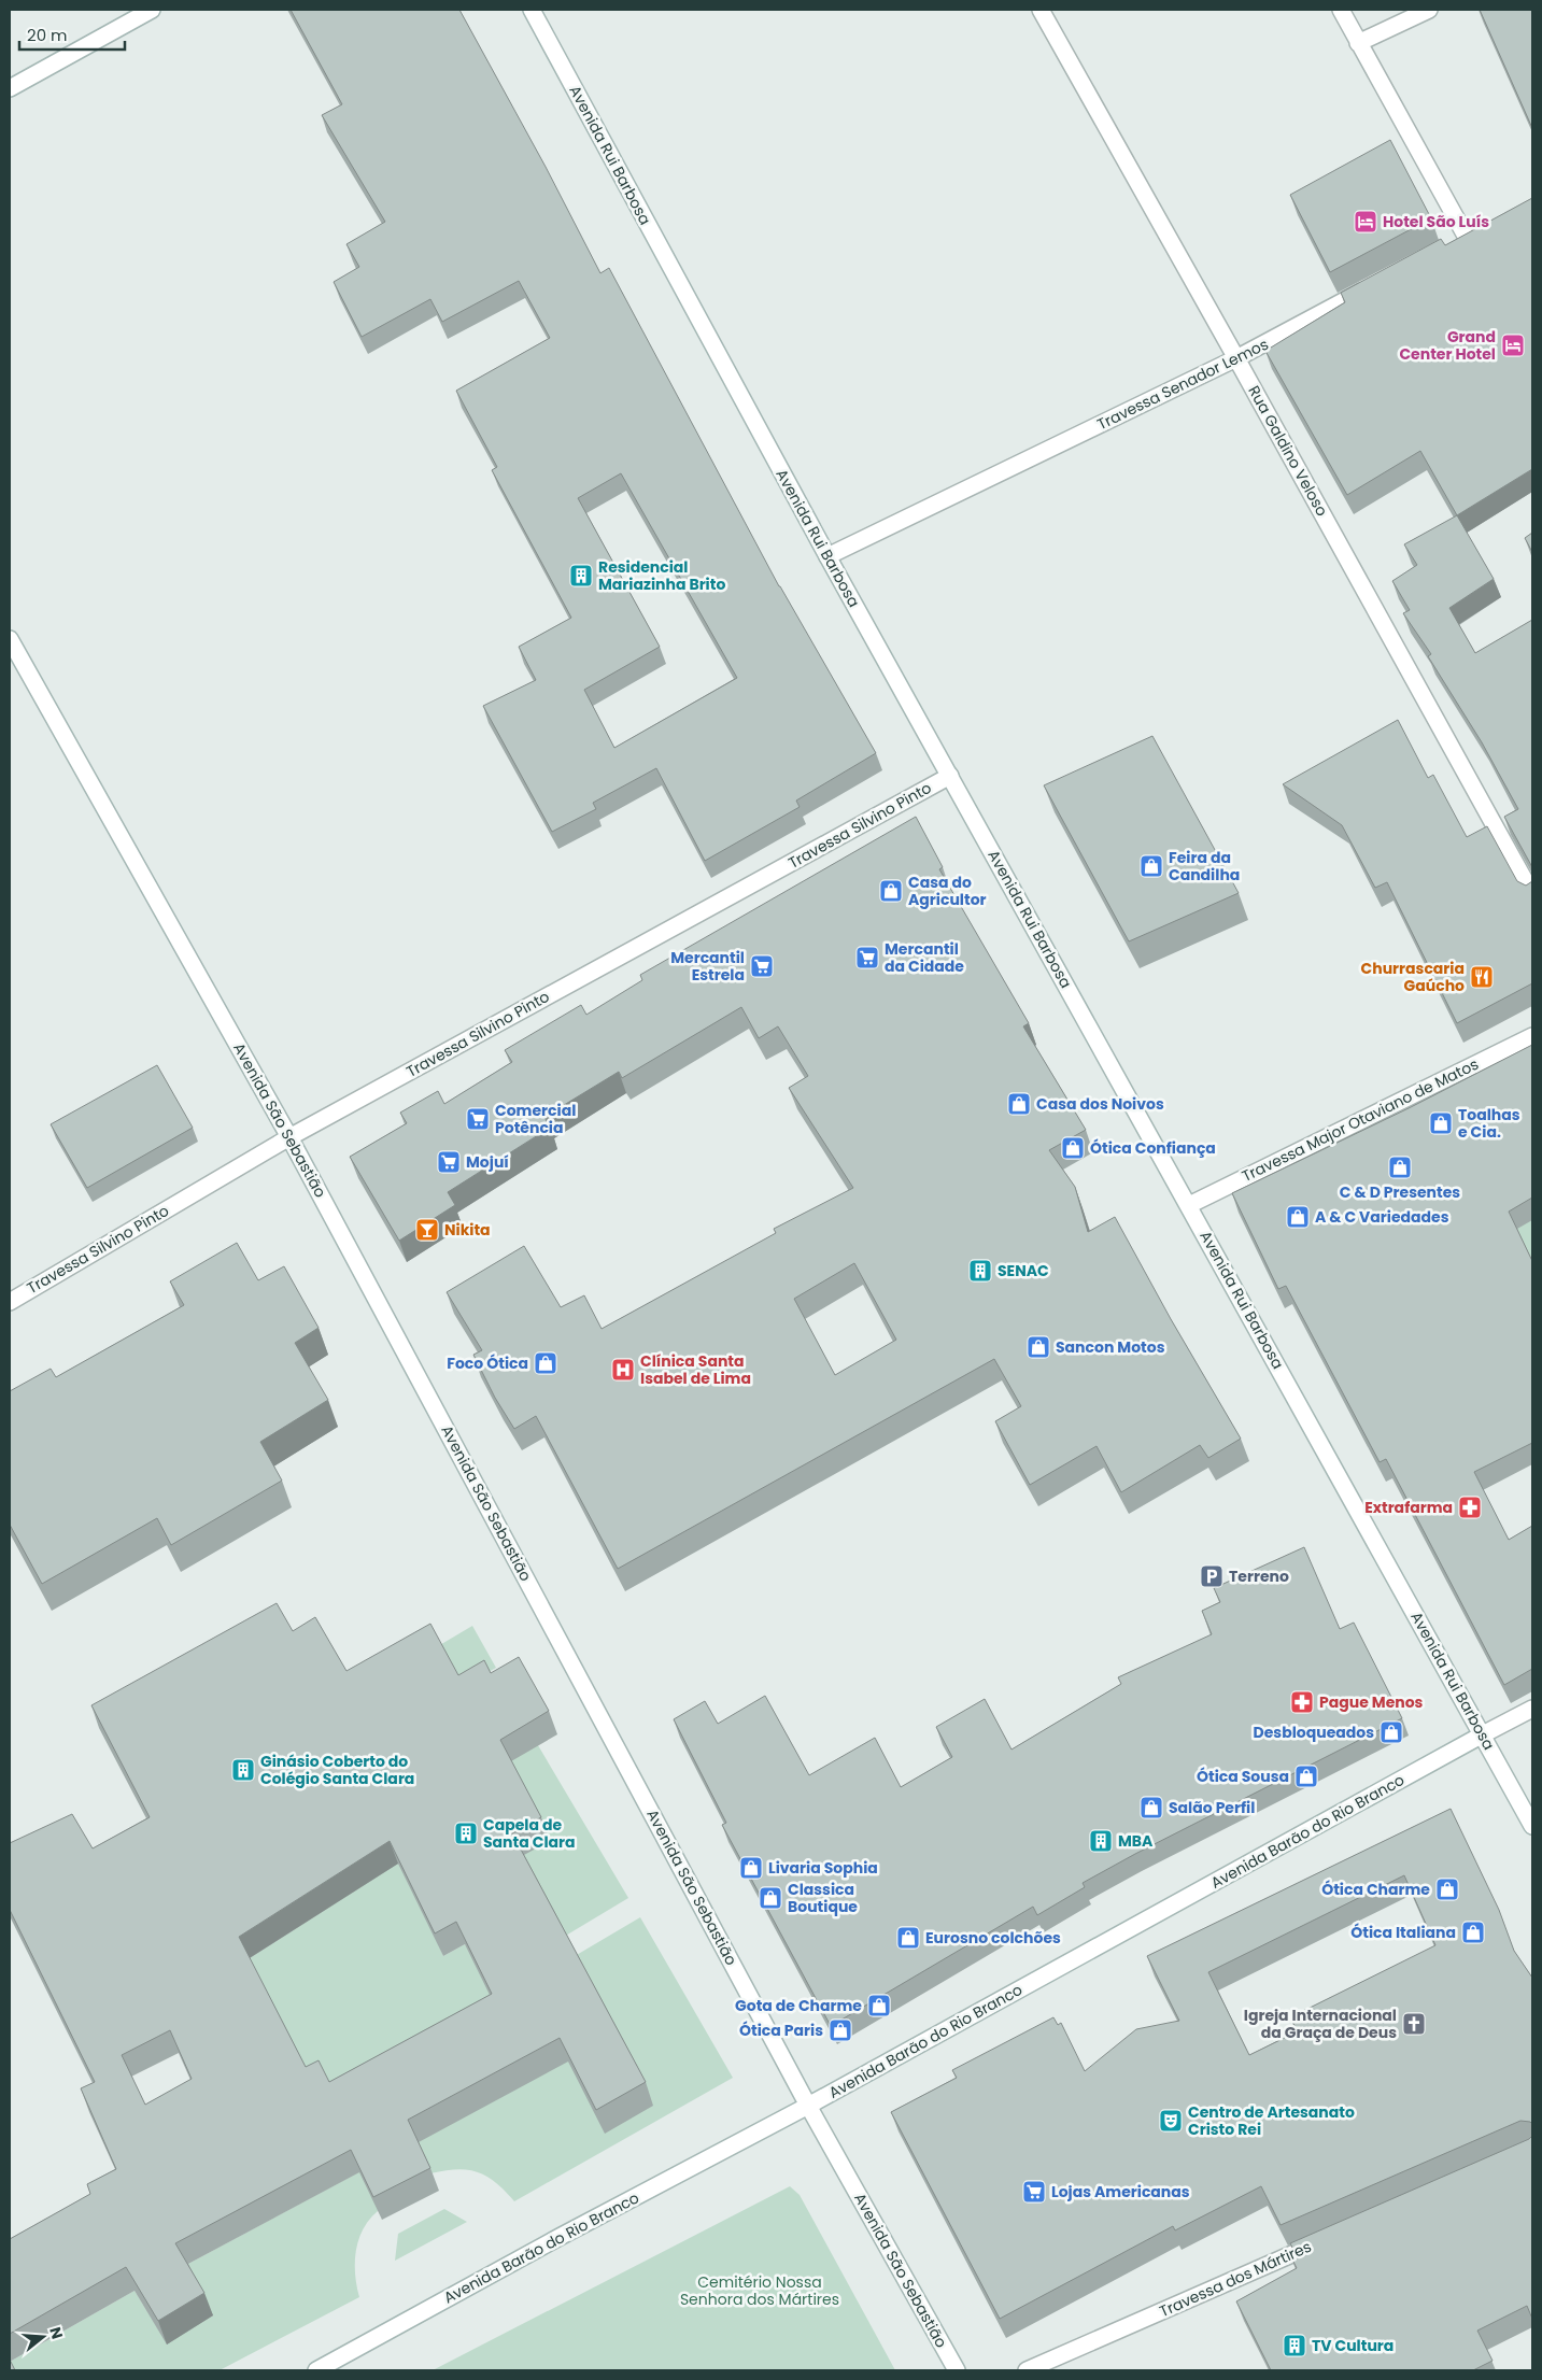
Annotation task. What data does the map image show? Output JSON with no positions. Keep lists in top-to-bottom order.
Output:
{
  "streets": {
    "main road": [
      "Avenida Rui Barbosa",
      "Travessa Senador Lemos",
      "Rua Galdino Veloso",
      "Travessa Silvino Pinto",
      "Avenida São Sebastião",
      "Travessa Major Otaviano de Matos",
      "Avenida Barão do Rio Branco",
      "Travessa dos Mártires"
    ]
  },
  "crossings": [
    ["Avenida Rui Barbosa", "Travessa Senador Lemos"],
    ["Avenida Rui Barbosa", "Travessa Silvino Pinto"],
    ["Avenida Rui Barbosa", "Travessa Major Otaviano de Matos"],
    ["Avenida Rui Barbosa", "Avenida Barão do Rio Branco"],
    ["Travessa Senador Lemos", "Rua Galdino Veloso"],
    ["Travessa Silvino Pinto", "Avenida São Sebastião"],
    ["Avenida São Sebastião", "Avenida Barão do Rio Branco"]
  ],
  "parks": ["Cemitério Nossa Senhora dos Mártires"],
  "places": {
    "hotel": ["Hotel São Luís", "Grand Center Hotel"],
    "building": [
      "Residencial Mariazinha Brito",
      "SENAC",
      "Ginásio Coberto do Colégio Santa Clara",
      "Capela de Santa Clara",
      "MBA",
      "TV Cultura"
    ],
    "shop": [
      "Feira da Candilha",
      "Casa do Agricultor",
      "Casa dos Noivos",
      "Toalhas e Cia.",
      "Ótica Confiança",
      "C & D Presentes",
      "A & C Variedades",
      "Sancon Motos",
      "Foco Ótica",
      "Desbloqueados",
      "Ótica Sousa",
      "Salão Perfil",
      "Livaria Sophia",
      "Ótica Charme",
      "Classica Boutique",
      "Ótica Italiana",
      "Eurosno colchões",
      "Gota de Charme",
      "Ótica Paris"
    ],
    "supermarket": [
      "Mercantil da Cidade",
      "Mercantil Estrela",
      "Comercial Potência",
      "Mojuí",
      "Lojas Americanas"
    ],
    "restaurant": ["Churrascaria Gaúcho"],
    "bar": ["Nikita"],
    "hospital": ["Clínica Santa Isabel de Lima"],
    "pharmacy": ["Extrafarma", "Pague Menos"],
    "parking": ["Terreno"],
    "church": ["Igreja Internacional da Graça de Deus"],
    "theatre": ["Centro de Artesanato Cristo Rei"]
  },
  "scale_bar": "20 m",
  "north": "right"
}
